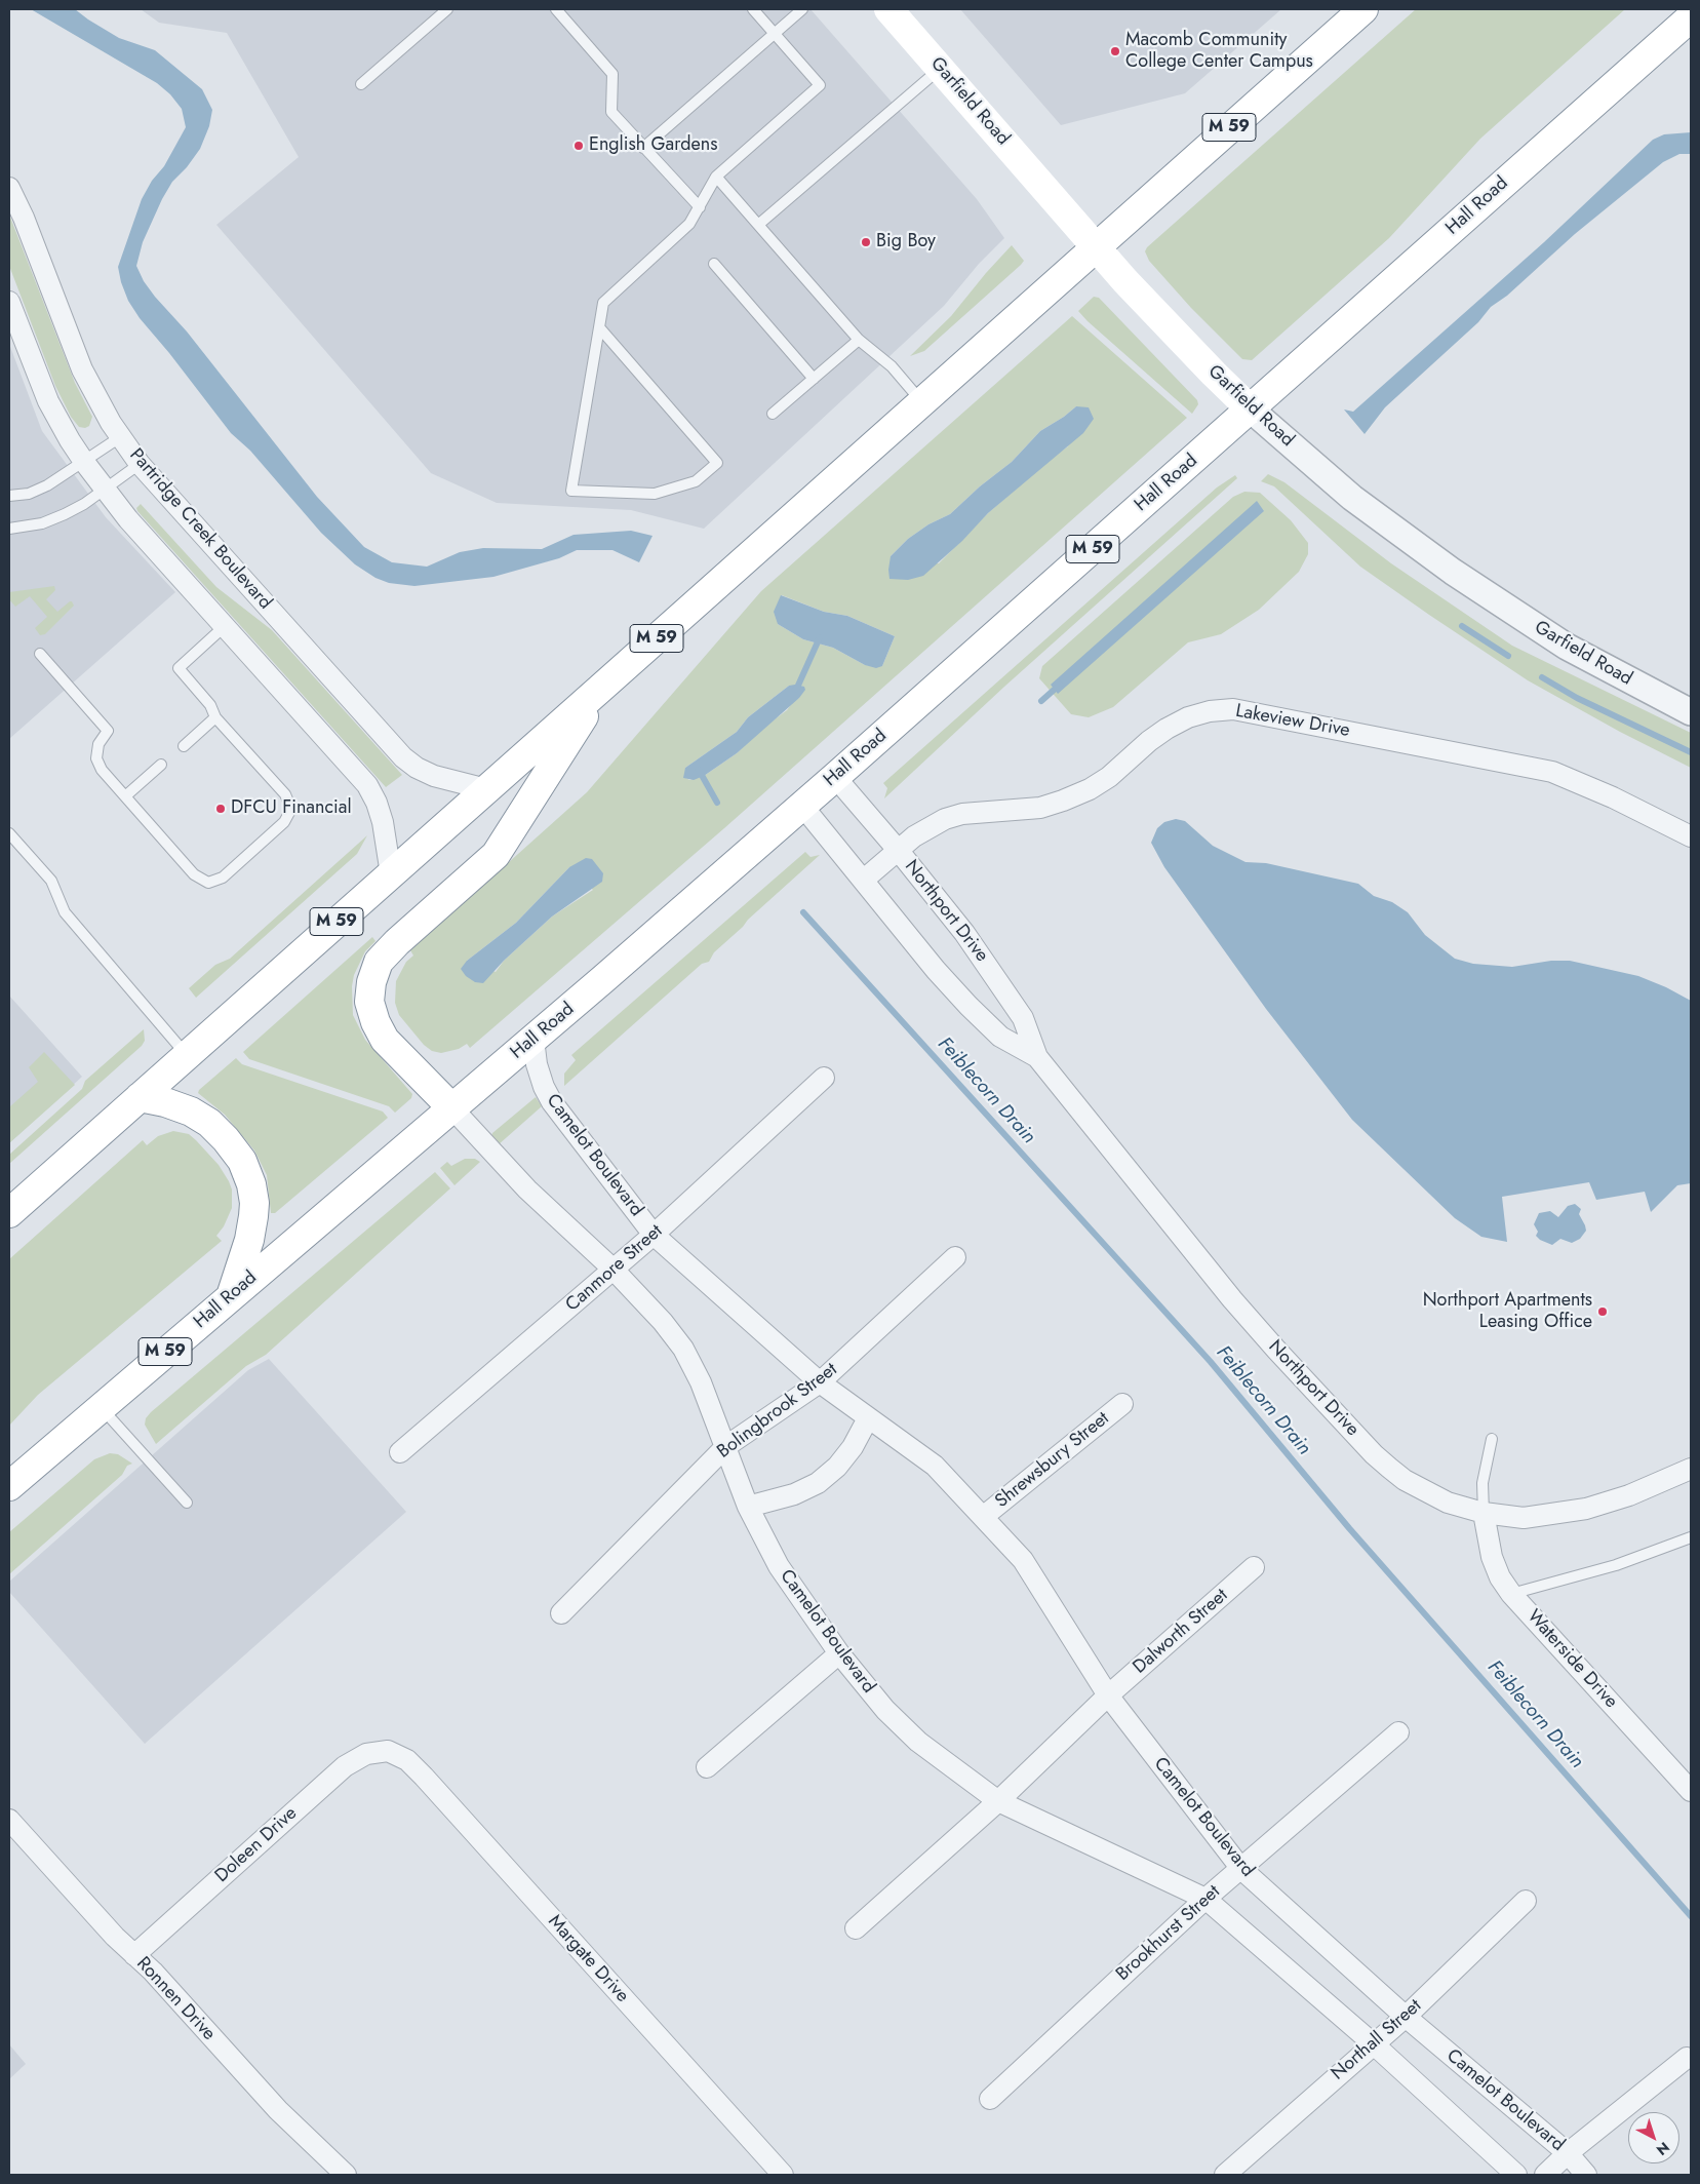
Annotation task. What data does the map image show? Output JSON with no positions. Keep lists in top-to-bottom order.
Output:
{
  "streets": {
    "main road": ["Garfield Road", "M 59", "Hall Road"],
    "street": [
      "Partridge Creek Boulevard",
      "Lakeview Drive",
      "Northport Drive",
      "Camelot Boulevard",
      "Canmore Street",
      "Bolingbrook Street",
      "Shrewsbury Street",
      "Dalworth Street",
      "Waterside Drive",
      "Doleen Drive",
      "Brookhurst Street",
      "Margate Drive",
      "Ronnen Drive",
      "Northall Street"
    ]
  },
  "crossings": [
    ["Garfield Road", "M 59"],
    ["Garfield Road", "Hall Road"],
    ["M 59", "Partridge Creek Boulevard"],
    ["Hall Road", "Northport Drive"],
    ["Hall Road", "Camelot Boulevard"],
    ["Lakeview Drive", "Northport Drive"],
    ["Northport Drive", "Waterside Drive"],
    ["Camelot Boulevard", "Canmore Street"],
    ["Camelot Boulevard", "Bolingbrook Street"],
    ["Camelot Boulevard", "Shrewsbury Street"],
    ["Camelot Boulevard", "Dalworth Street"],
    ["Camelot Boulevard", "Brookhurst Street"],
    ["Camelot Boulevard", "Northall Street"],
    ["Doleen Drive", "Margate Drive"],
    ["Doleen Drive", "Ronnen Drive"]
  ],
  "water": ["Feiblecorn Drain"],
  "places": [
    "Macomb Community College Center Campus",
    "English Gardens",
    "Big Boy",
    "DFCU Financial",
    "Northport Apartments Leasing Office"
  ],
  "north": "bottom right"
}
